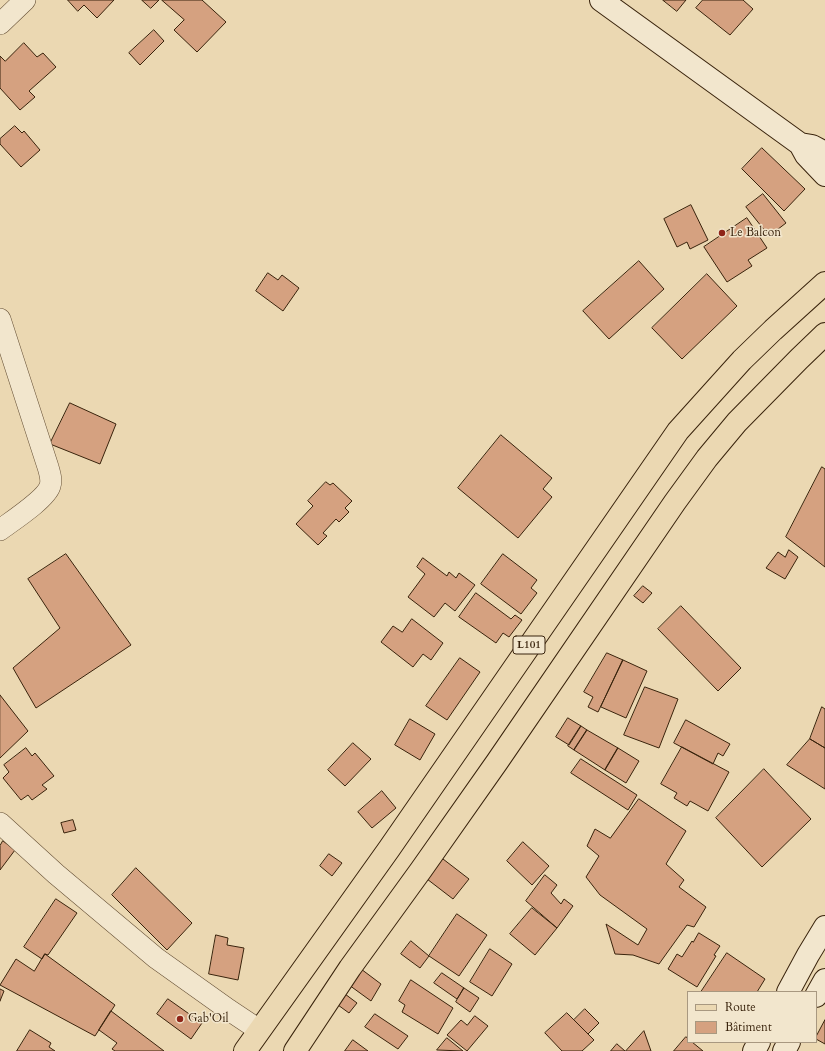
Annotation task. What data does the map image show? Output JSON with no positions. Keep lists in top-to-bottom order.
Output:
{
  "streets": {
    "main road": ["L101"]
  },
  "places": ["Le Balcon", "Gab'Oil"],
  "legend": ["Route", "Bâtiment"]
}
